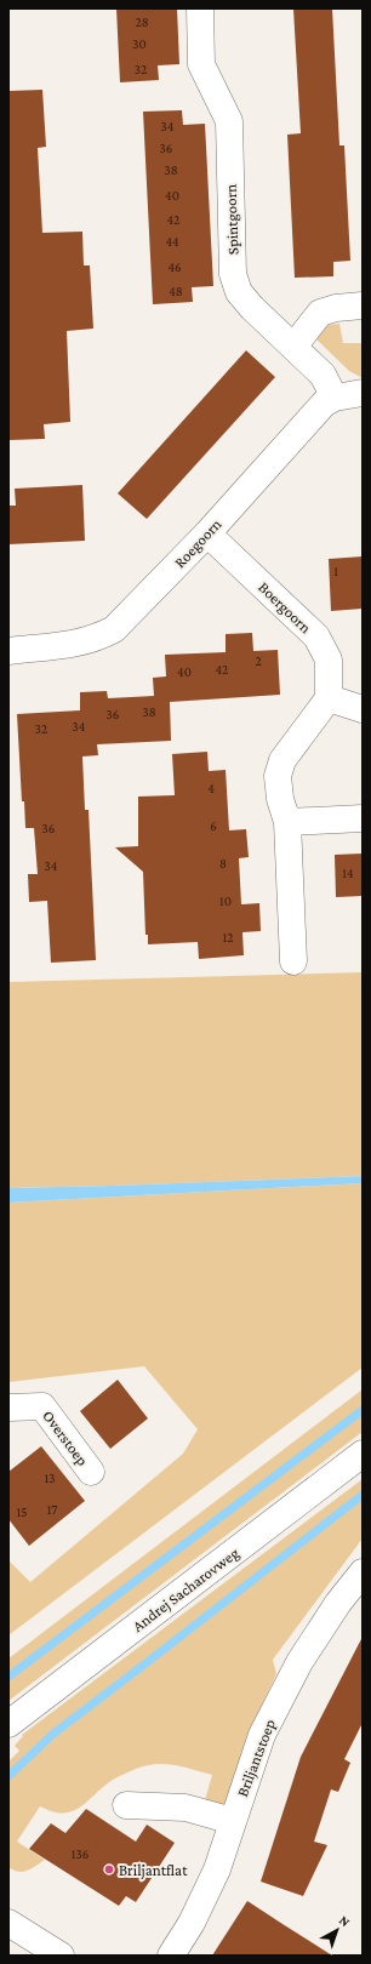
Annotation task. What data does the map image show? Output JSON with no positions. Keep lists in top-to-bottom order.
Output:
{
  "streets": {
    "street": [
      "Spintgoorn",
      "Roegoorn",
      "Boergoorn",
      "Overstoep",
      "Andrej Sacharovweg",
      "Briljantstoep"
    ]
  },
  "crossings": [
    ["Spintgoorn", "Roegoorn"],
    ["Roegoorn", "Boergoorn"]
  ],
  "places": ["Briljantflat"],
  "house_numbers": [
    "28",
    "30",
    "32",
    "34",
    "36",
    "38",
    "40",
    "42",
    "44",
    "46",
    "48",
    "1",
    "2",
    "42",
    "40",
    "38",
    "36",
    "34",
    "32",
    "4",
    "6",
    "36",
    "8",
    "34",
    "14",
    "10",
    "12",
    "13",
    "17",
    "15",
    "136"
  ],
  "north": "top right"
}
